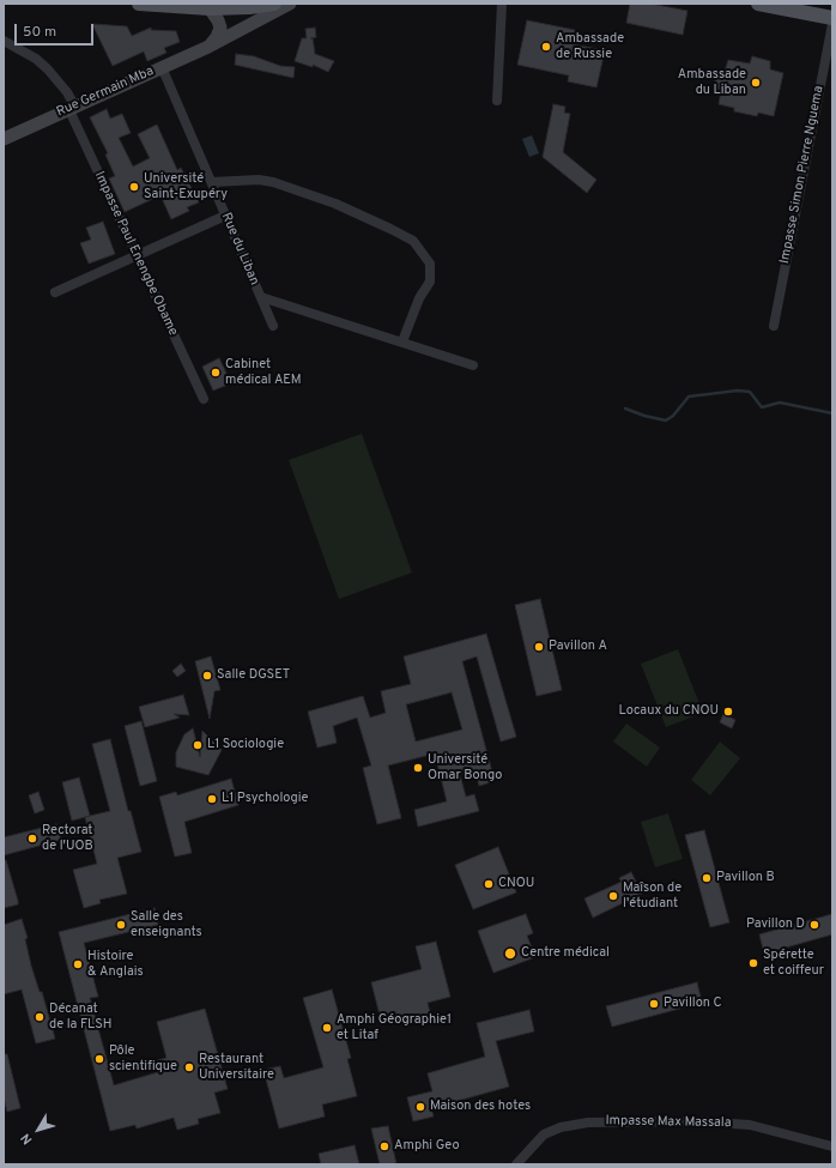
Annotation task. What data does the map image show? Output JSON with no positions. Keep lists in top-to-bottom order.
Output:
{
  "streets": {
    "street": [
      "Rue Germain Mba",
      "Impasse Simon Pierre Nguema",
      "Rue du Liban",
      "Impasse Paul Enengbe Obame",
      "Impasse Max Massala"
    ]
  },
  "crossings": [
    ["Rue Germain Mba", "Rue du Liban"],
    ["Rue Germain Mba", "Impasse Paul Enengbe Obame"]
  ],
  "places": [
    "Ambassade de Russie",
    "Ambassade du Liban",
    "Université Saint-Exupéry",
    "Cabinet médical AEM",
    "Pavillon A",
    "Salle DGSET",
    "Locaux du CNOU",
    "L1 Sociologie",
    "Université Omar Bongo",
    "L1 Psychologie",
    "Rectorat de l'UOB",
    "Pavillon B",
    "CNOU",
    "Maîson de l'étudiant",
    "Salle des enseignants",
    "Pavillon D",
    "Centre médical",
    "Spérette et coiffeur",
    "Histoire & Anglais",
    "Pavillon C",
    "Décanat de la FLSH",
    "Amphi Géographie1 et Litaf",
    "Pôle scientifique",
    "Restaurant Universitaire",
    "Maison des hotes",
    "Amphi Geo"
  ],
  "scale_bar": "50 m",
  "north": "bottom left"
}
